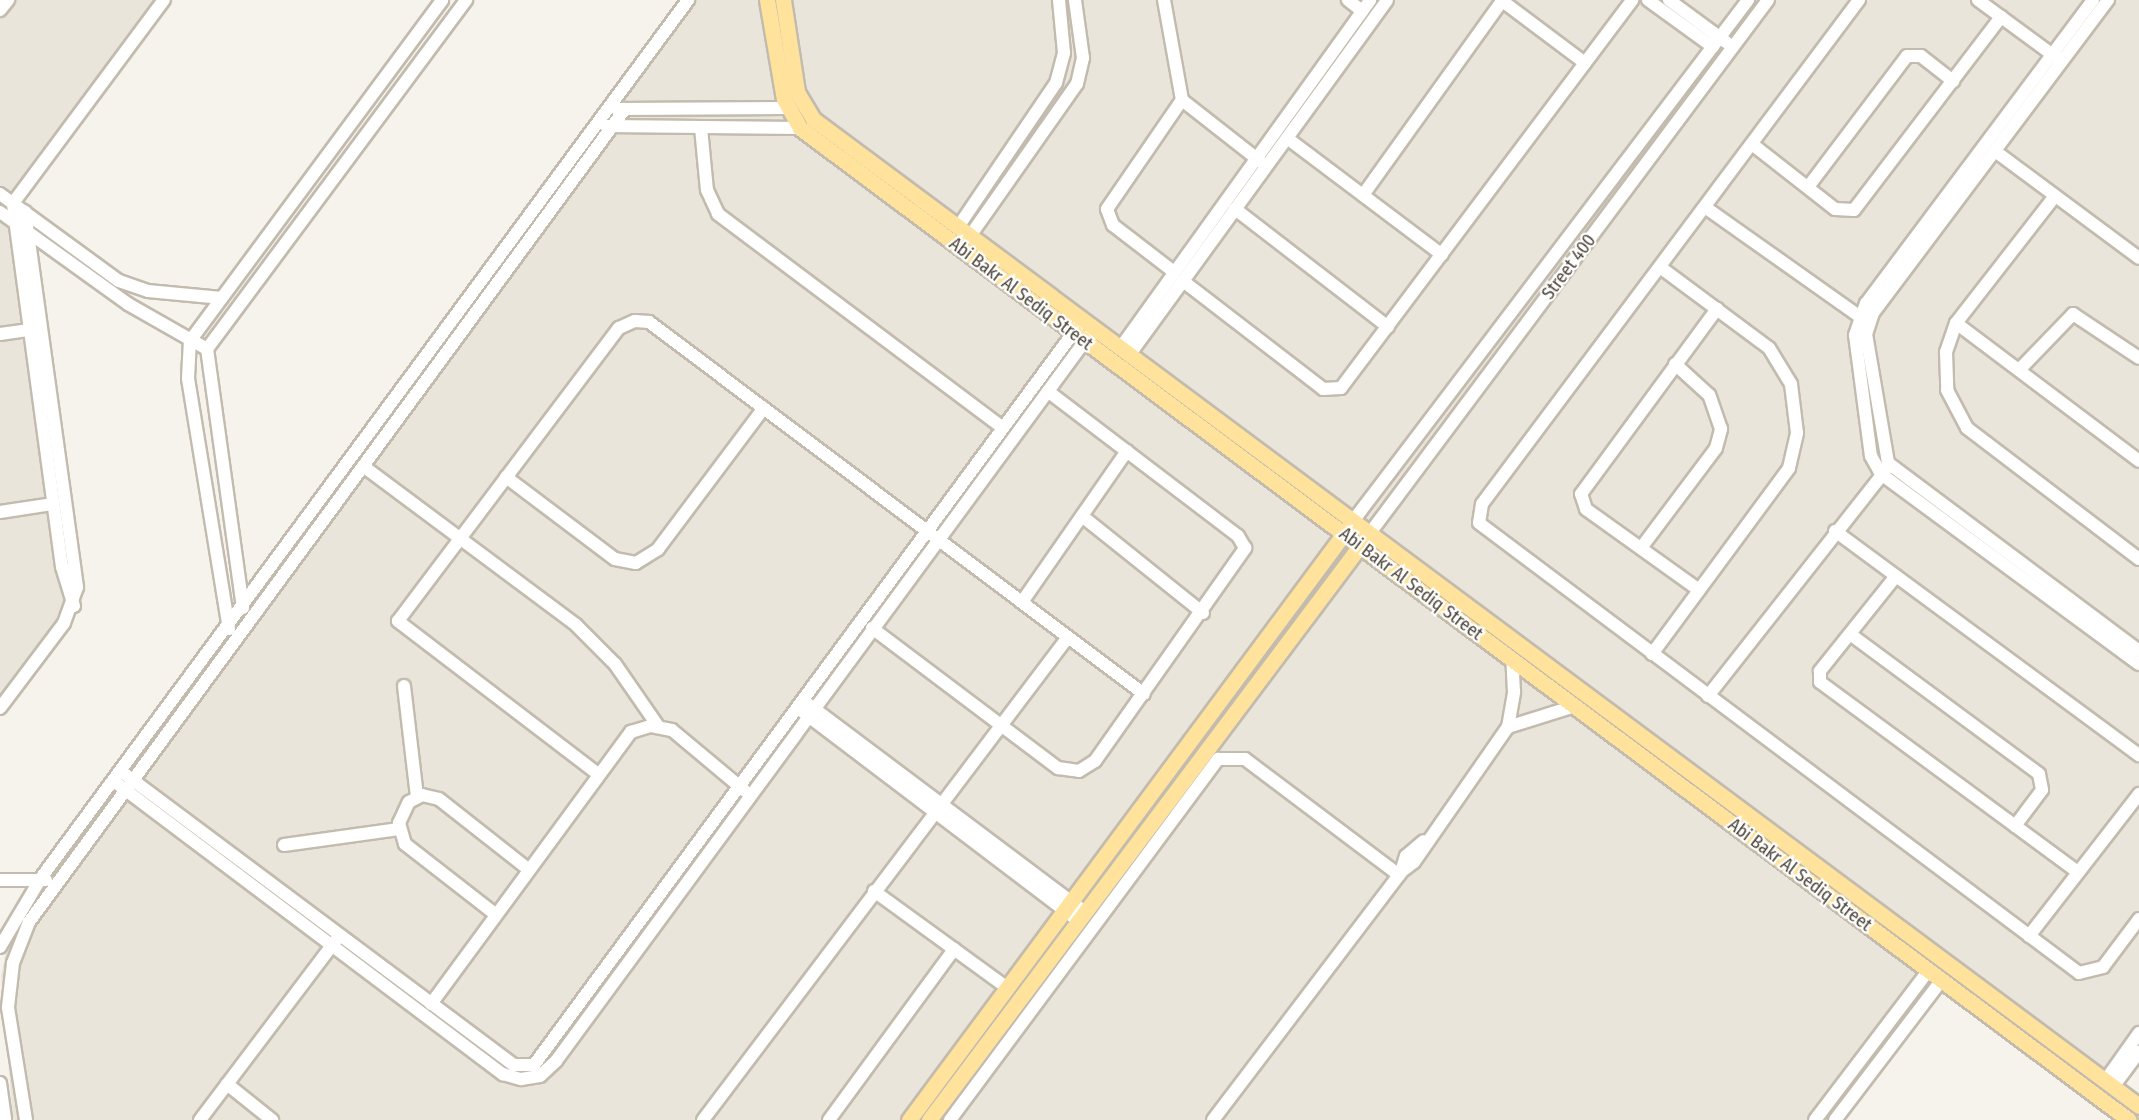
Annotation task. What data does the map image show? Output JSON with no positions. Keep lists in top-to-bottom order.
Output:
{
  "streets": {
    "main road": ["Abi Bakr Al Sediq Street"],
    "street": ["Street 400"]
  },
  "crossings": [
    ["Street 400", "Abi Bakr Al Sediq Street"]
  ]
}
